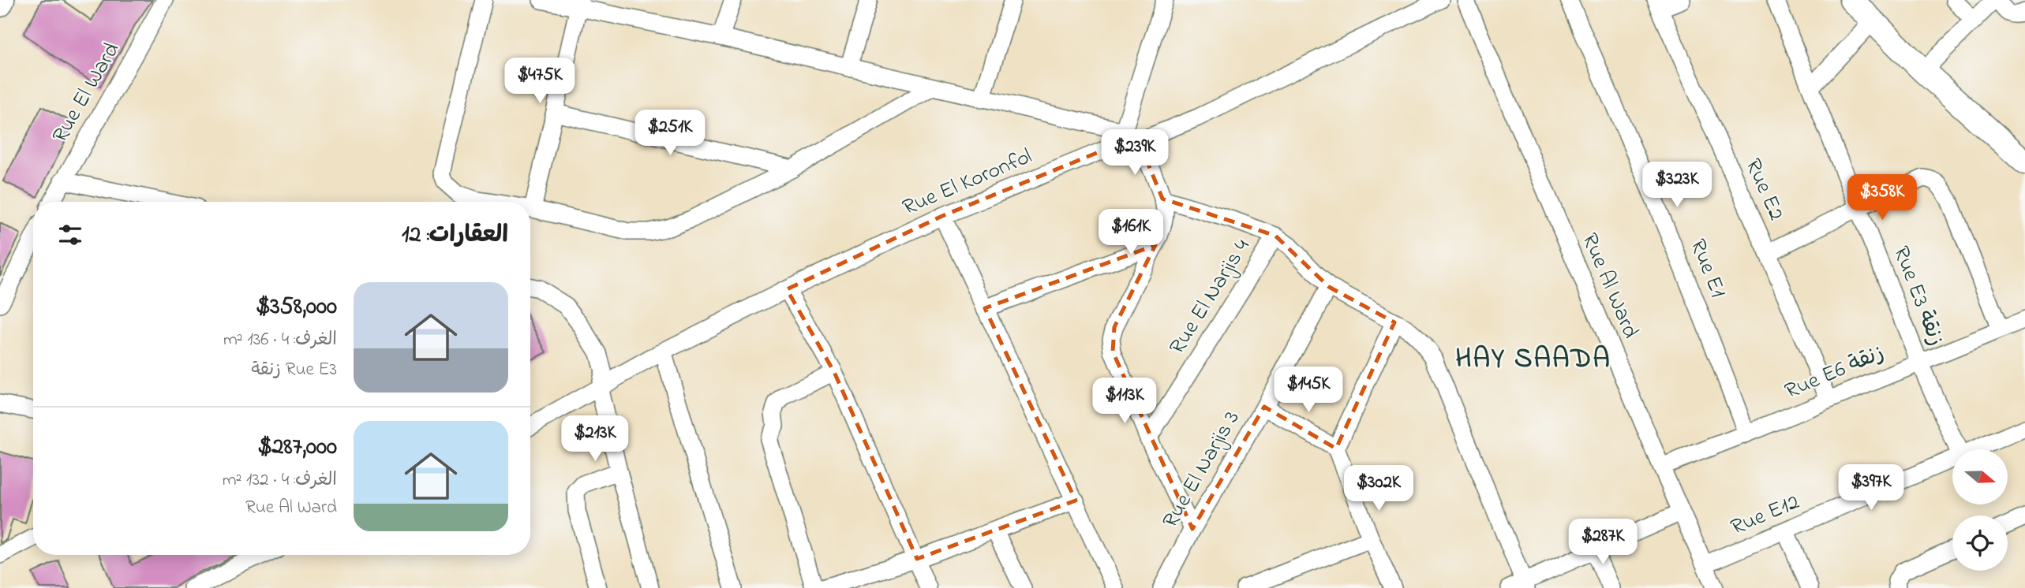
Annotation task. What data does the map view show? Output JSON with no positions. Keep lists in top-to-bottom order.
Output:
{
  "streets": {
    "street": [
      "Rue El Ward",
      "Rue El Koronfol",
      "Rue E2",
      "Rue E1",
      "Rue Al Ward",
      "Rue E3 زنقة",
      "Rue El Narjis 4",
      "Rue E6 زنقة",
      "Rue El Narjis 3",
      "Rue E12"
    ]
  },
  "crossings": [
    ["Rue E2", "Rue E6 زنقة"],
    ["Rue E1", "Rue E6 زنقة"],
    ["Rue Al Ward", "Rue E6 زنقة"],
    ["Rue Al Ward", "Rue E12"],
    ["Rue E3 زنقة", "Rue E6 زنقة"]
  ],
  "districts": ["HAY SAADA"],
  "north": "right",
  "page": {
    "price": [
      "$475K",
      "$251K",
      "$239K",
      "$323K",
      "$358K",
      "$161K",
      "$145K",
      "$113K",
      "$213K",
      "$397K",
      "$302K",
      "$287K"
    ],
    "heading": "العقارات: 12",
    "list": [
      {
        "name": "$358,000",
        "note": "الغرف: 4 · 136 m² · Rue E3 زنقة"
      },
      {
        "name": "$287,000",
        "note": "الغرف: 4 · 132 m² · Rue Al Ward"
      }
    ]
  }
}
